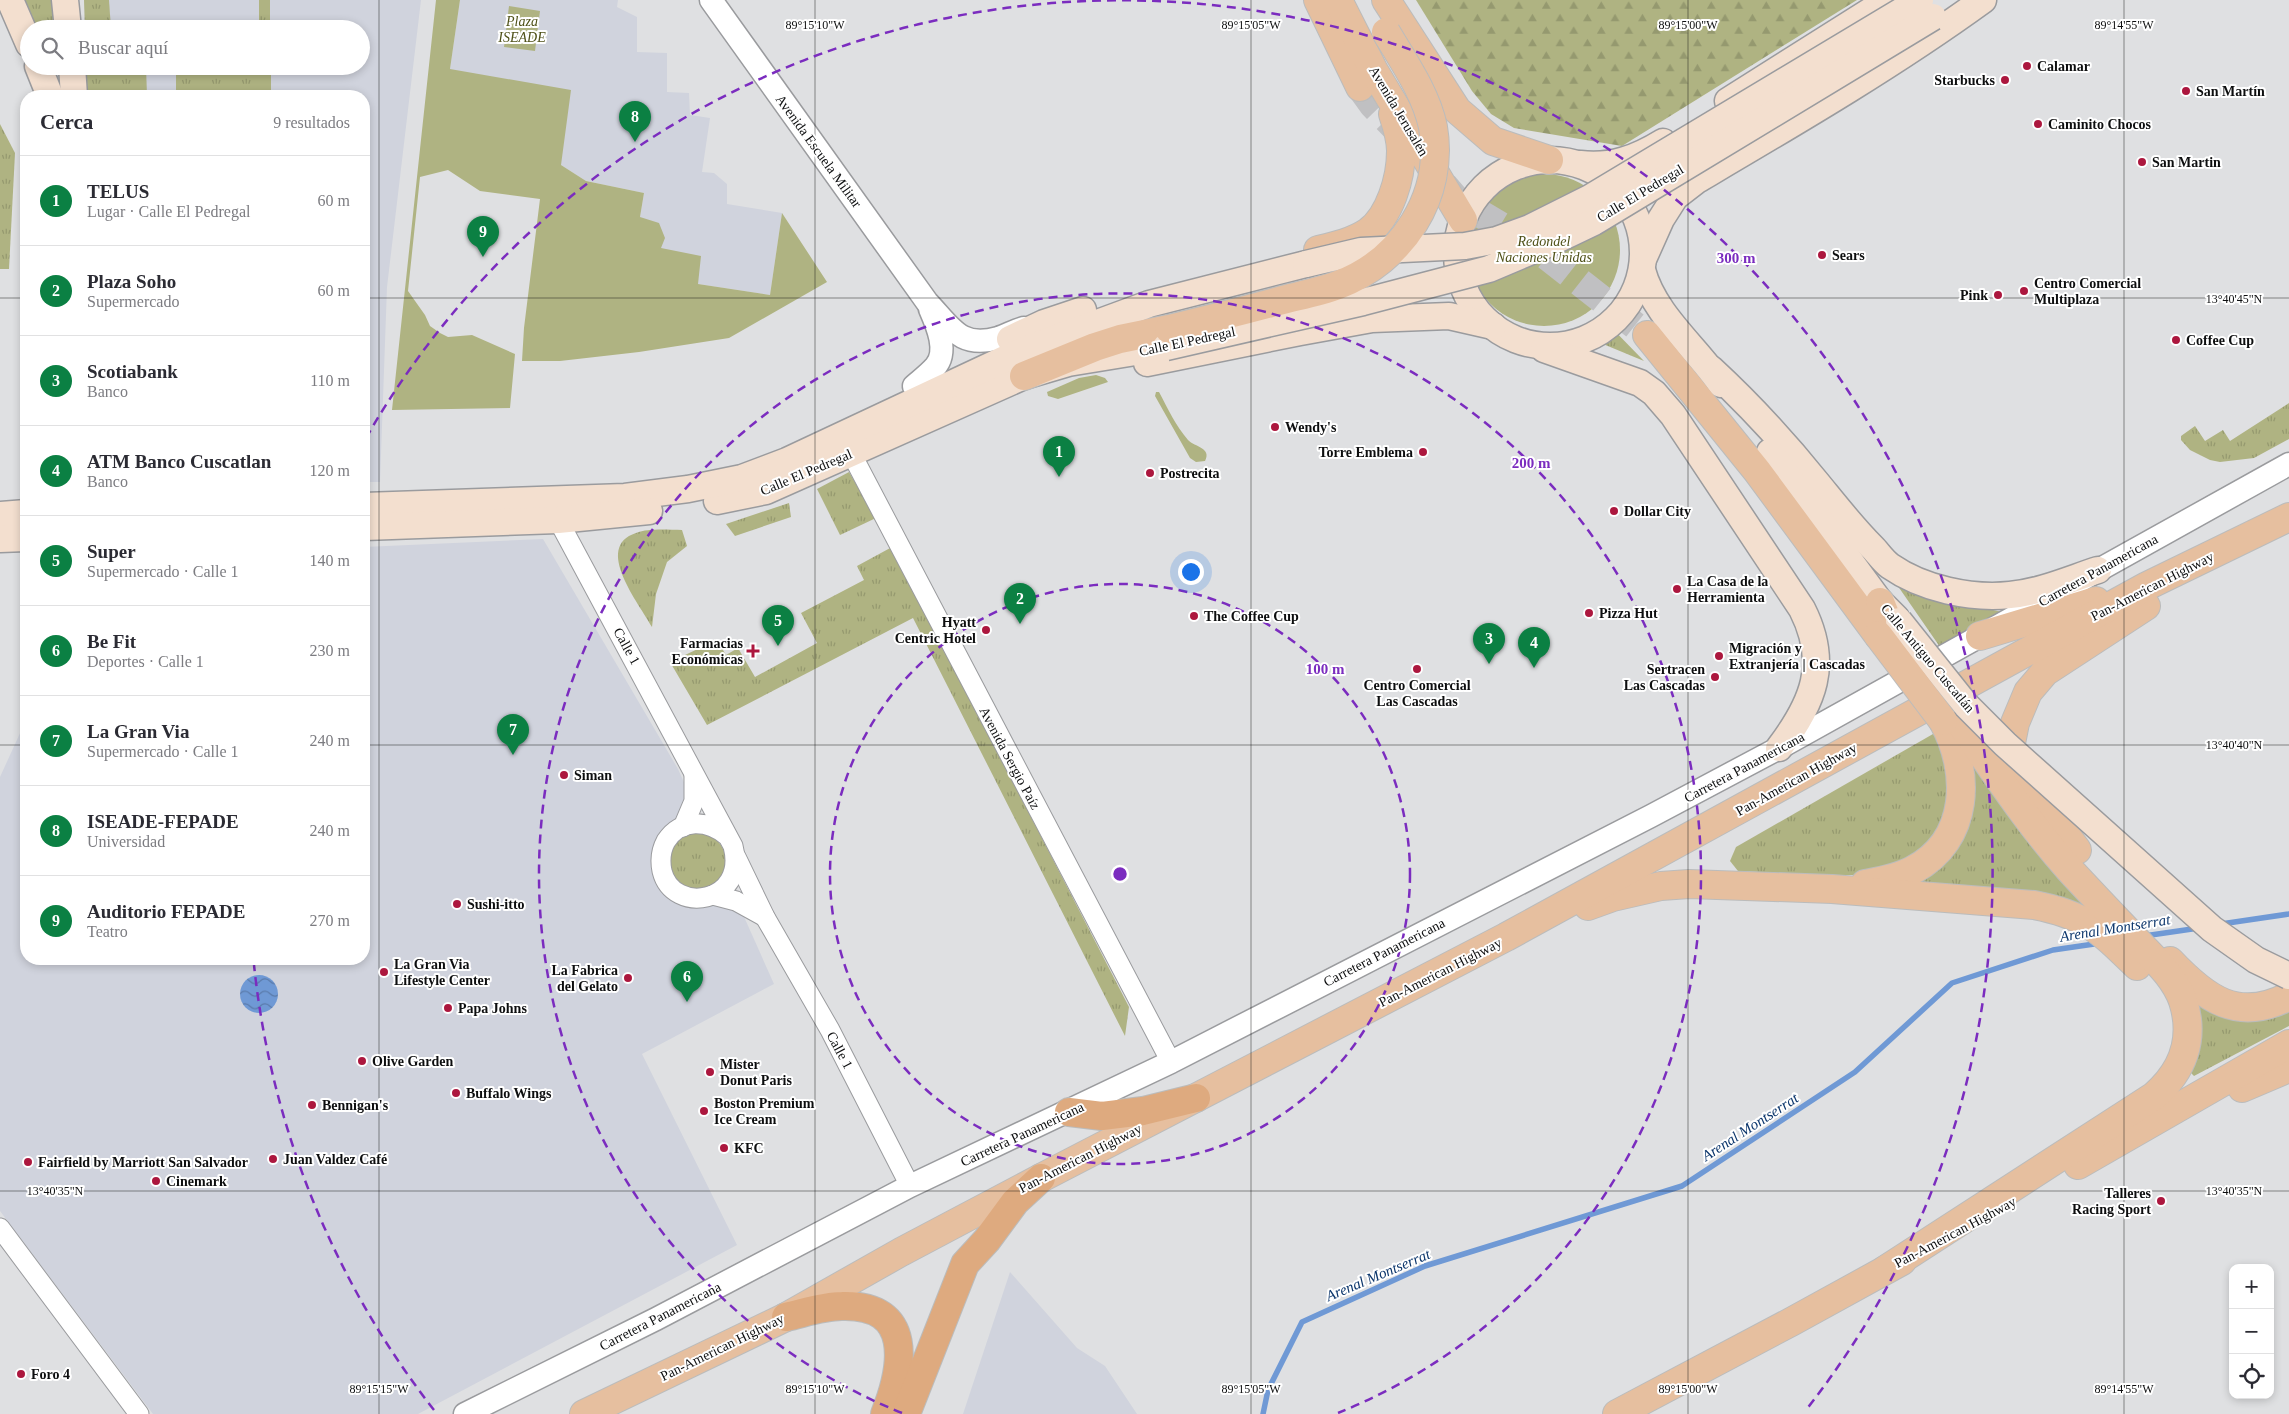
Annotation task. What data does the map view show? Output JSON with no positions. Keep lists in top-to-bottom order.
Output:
{
  "streets": {
    "main road": [
      "Avenida Jerusalén",
      "Calle El Pedregal",
      "Pan-American Highway",
      "Calle Antiguo Cuscatlán"
    ],
    "street": [
      "Avenida Escuela Militar",
      "Carretera Panamericana",
      "Calle 1",
      "Avenida Sergio Paíz"
    ]
  },
  "crossings": [
    ["Calle El Pedregal", "Calle 1"],
    ["Calle El Pedregal", "Avenida Sergio Paíz"],
    ["Carretera Panamericana", "Calle 1"],
    ["Carretera Panamericana", "Avenida Sergio Paíz"]
  ],
  "water": ["Arenal Montserrat"],
  "parks": ["Plaza ISEADE", "Redondel Naciones Unidas"],
  "places": {
    "other": [
      "Calamar",
      "Starbucks",
      "San Martín",
      "Caminito Chocos",
      "San Martin",
      "Sears",
      "Centro Comercial Multiplaza",
      "Pink",
      "Coffee Cup",
      "Wendy's",
      "Torre Emblema",
      "Postrecita",
      "Dollar City",
      "La Casa de la Herramienta",
      "Pizza Hut",
      "The Coffee Cup",
      "Hyatt Centric Hotel",
      "Migración y Extranjería | Cascadas",
      "Centro Comercial Las Cascadas",
      "Sertracen Las Cascadas",
      "Siman",
      "Sushi-itto",
      "La Gran Via Lifestyle Center",
      "La Fabrica del Gelato",
      "Papa Johns",
      "Olive Garden",
      "Mister Donut Paris",
      "Buffalo Wings",
      "Bennigan's",
      "Boston Premium Ice Cream",
      "KFC",
      "Juan Valdez Café",
      "Fairfield by Marriott San Salvador",
      "Cinemark",
      "Talleres Racing Sport",
      "Foro 4"
    ],
    "health": ["Farmacias Económicas"]
  },
  "page": {
    "search": "Buscar aquí",
    "heading": ["Cerca", "9 resultados"],
    "pins": [
      "8",
      "9",
      "1",
      "2",
      "5",
      "3",
      "4",
      "7",
      "6"
    ],
    "list": [
      {
        "mark": "1",
        "name": "TELUS",
        "note": "Lugar · Calle El Pedregal",
        "value": "60 m"
      },
      {
        "mark": "2",
        "name": "Plaza Soho",
        "note": "Supermercado",
        "value": "60 m"
      },
      {
        "mark": "3",
        "name": "Scotiabank",
        "note": "Banco",
        "value": "110 m"
      },
      {
        "mark": "4",
        "name": "ATM Banco Cuscatlan",
        "note": "Banco",
        "value": "120 m"
      },
      {
        "mark": "5",
        "name": "Super",
        "note": "Supermercado · Calle 1",
        "value": "140 m"
      },
      {
        "mark": "6",
        "name": "Be Fit",
        "note": "Deportes · Calle 1",
        "value": "230 m"
      },
      {
        "mark": "7",
        "name": "La Gran Via",
        "note": "Supermercado · Calle 1",
        "value": "240 m"
      },
      {
        "mark": "8",
        "name": "ISEADE-FEPADE",
        "note": "Universidad",
        "value": "240 m"
      },
      {
        "mark": "9",
        "name": "Auditorio FEPADE",
        "note": "Teatro",
        "value": "270 m"
      }
    ],
    "map_buttons": ["+", "−"]
  },
  "coordinates": [
    "89°15'10\"W",
    "89°15'05\"W",
    "89°15'00\"W",
    "89°14'55\"W",
    "13°40'45\"N",
    "13°40'40\"N",
    "13°40'35\"N",
    "89°15'15\"W"
  ],
  "rings": ["300 m", "200 m", "100 m"]
}
